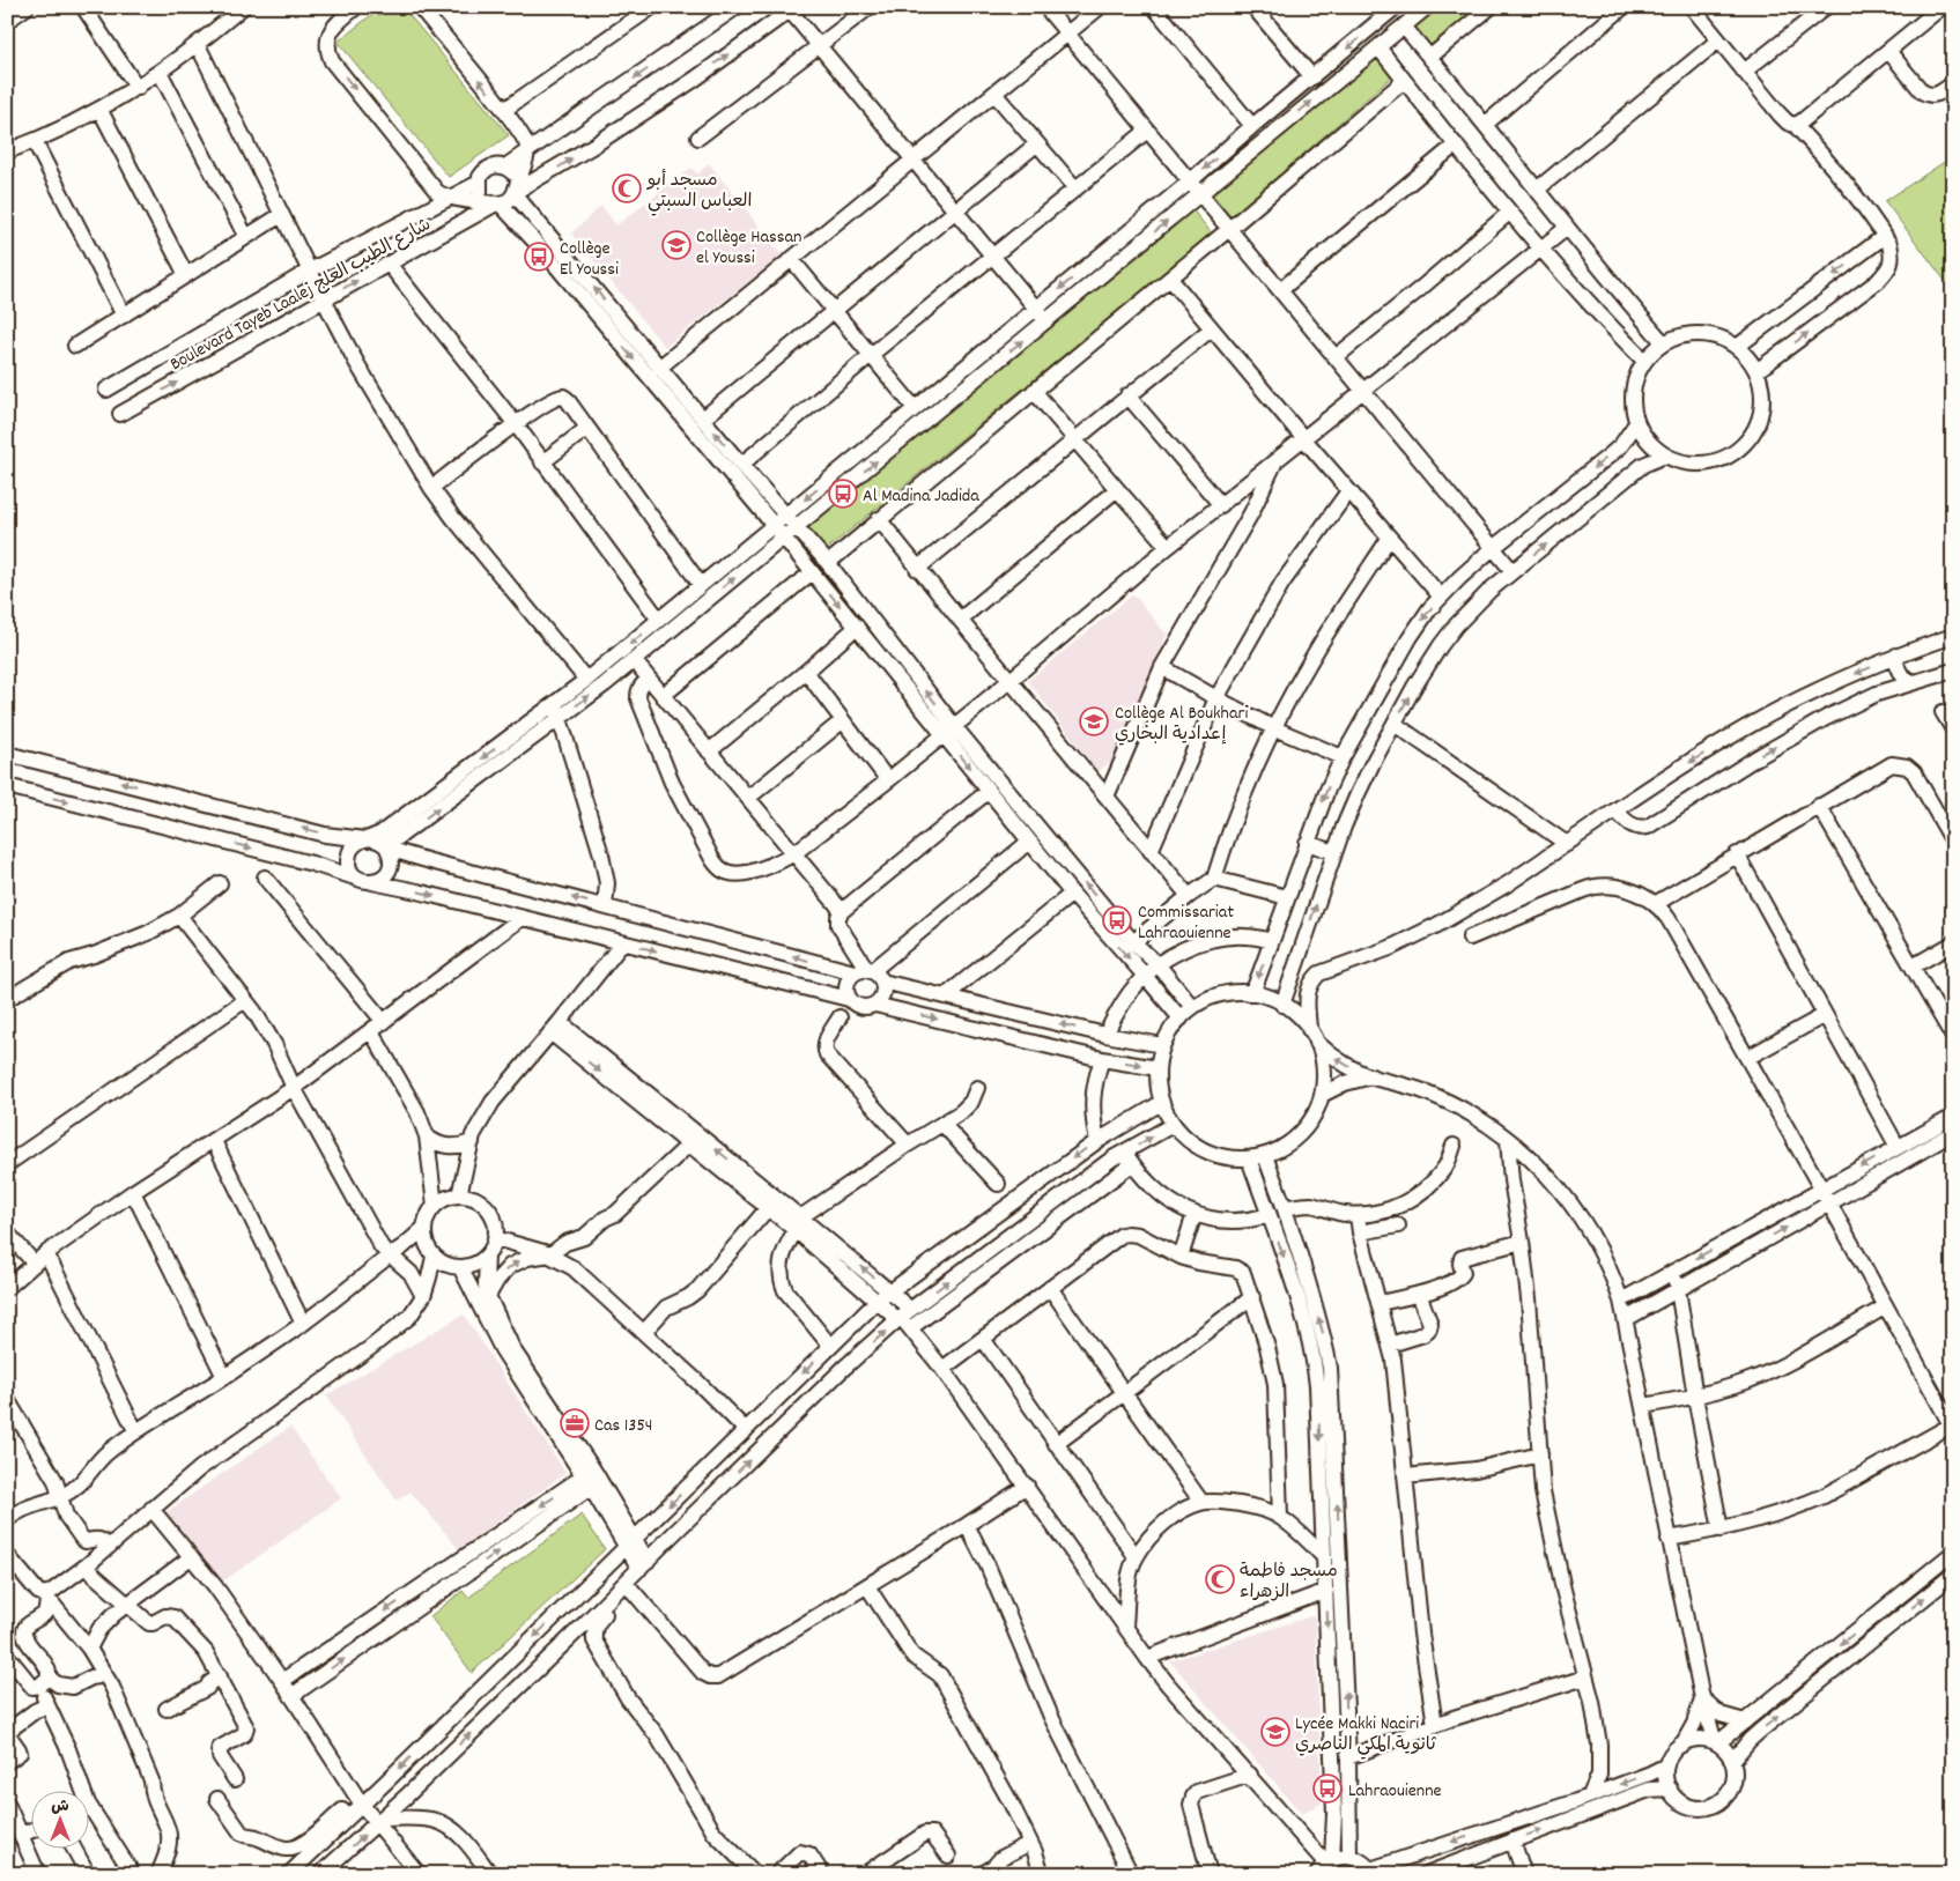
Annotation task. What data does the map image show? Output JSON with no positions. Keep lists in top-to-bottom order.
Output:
{
  "streets": {
    "street": ["Boulevard Tayeb Laalej شارع الطيب العلج"]
  },
  "places": {
    "mosque": ["مسجد أبو العباس السبتي", "مسجد فاطمة الزهراء"],
    "school or university": ["Collège Hassan el Youssi", "Collège Al Boukhari إعدادية البخاري", "Lycée Makki Naciri ثانوية المكي الناصري"],
    "bus stop": [
      "Collège El Youssi",
      "Al Madina Jadida",
      "Commissariat Lahraouienne",
      "Lahraouienne"
    ],
    "office": ["Cas 1354"]
  },
  "north": "top"
}
